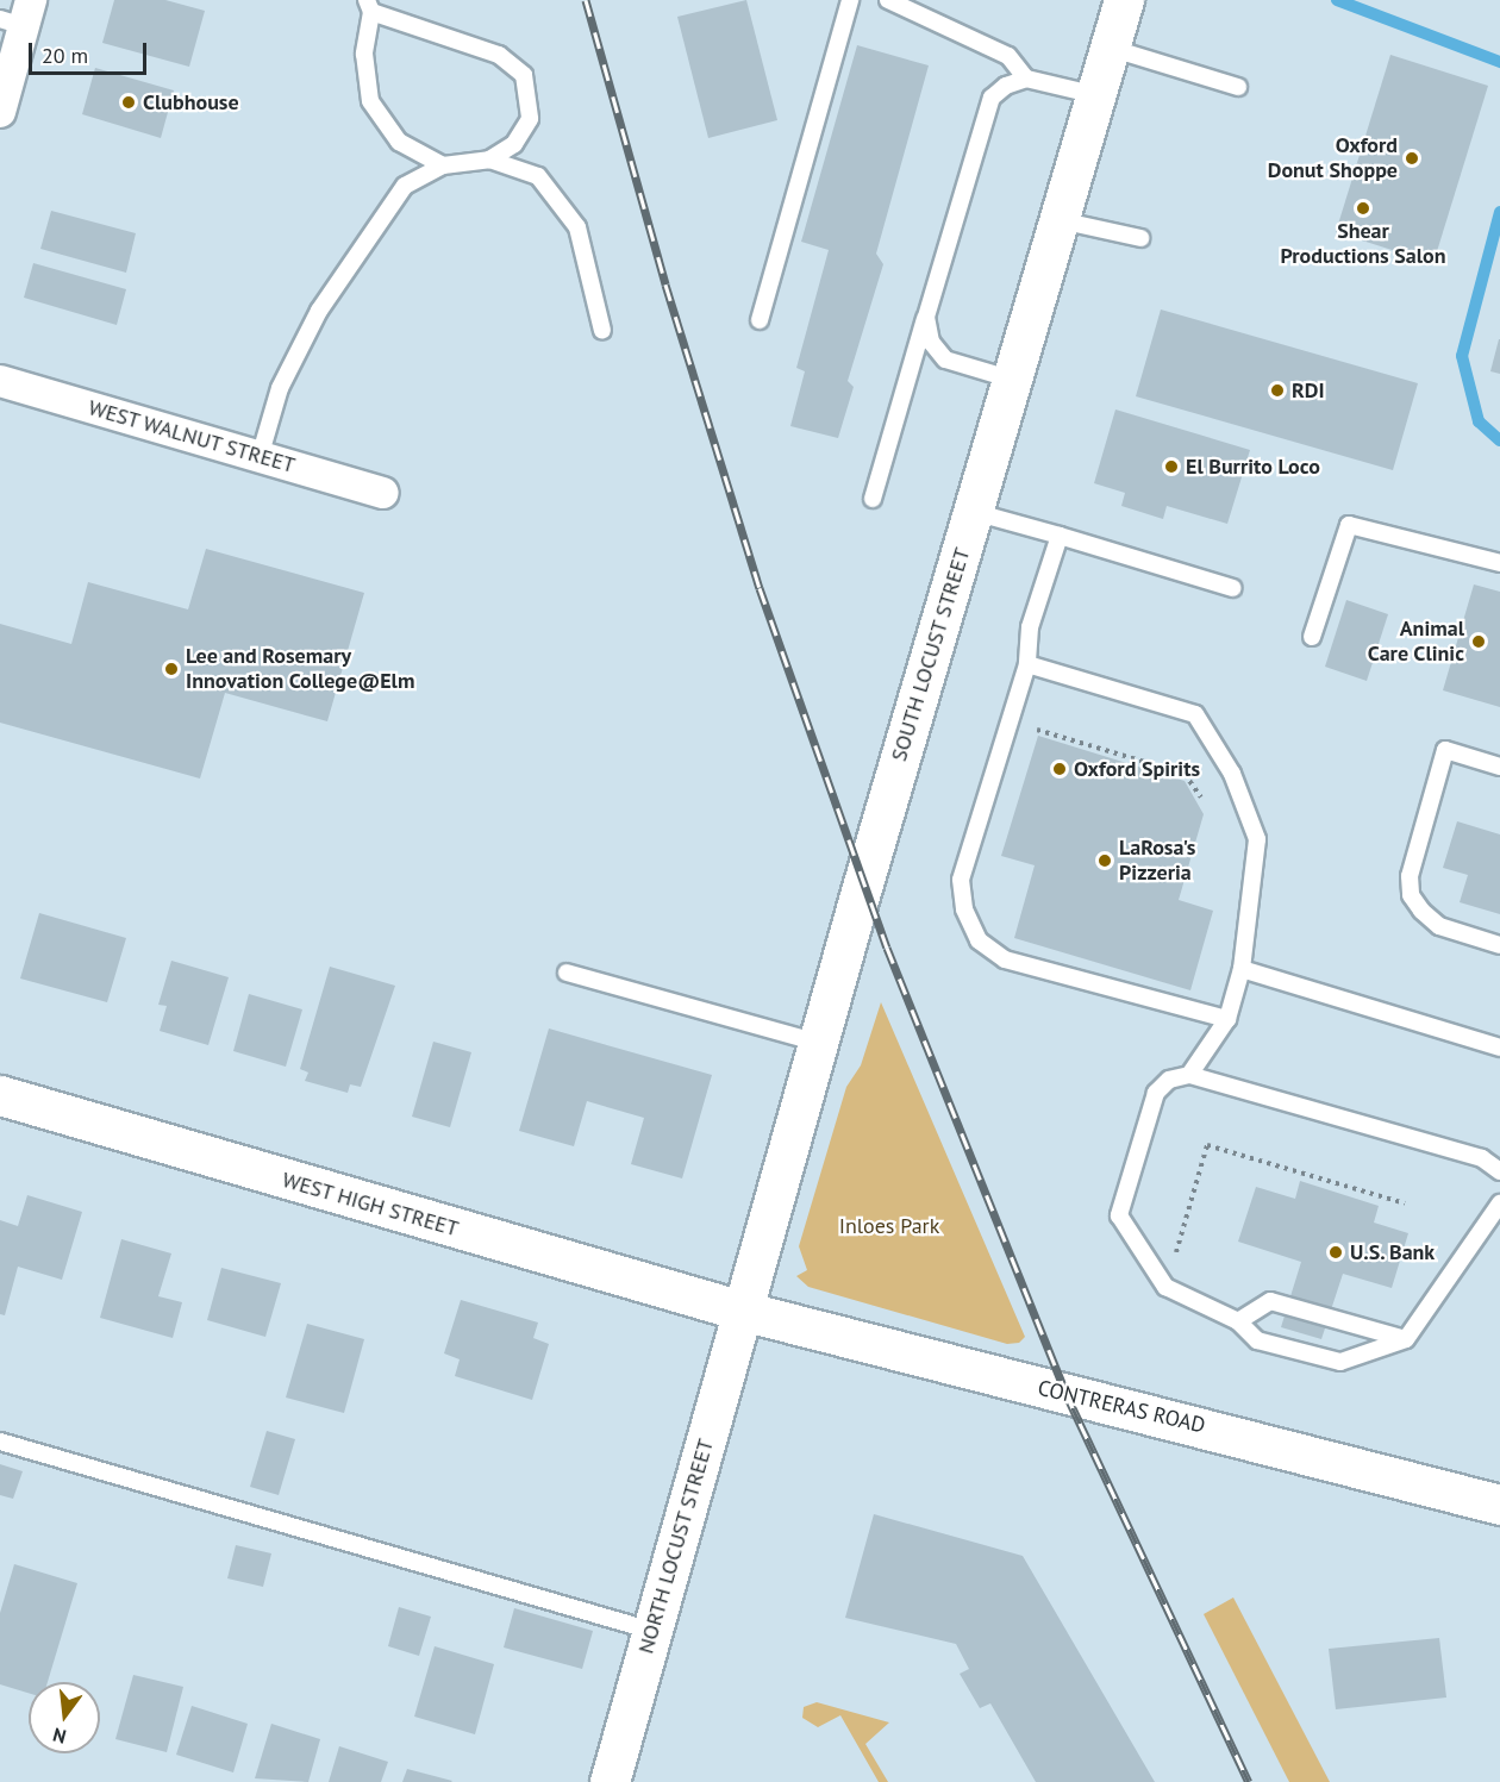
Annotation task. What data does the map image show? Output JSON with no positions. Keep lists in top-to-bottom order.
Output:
{
  "streets": {
    "street": [
      "WEST WALNUT STREET",
      "SOUTH LOCUST STREET",
      "WEST HIGH STREET",
      "CONTRERAS ROAD",
      "NORTH LOCUST STREET"
    ]
  },
  "crossings": [
    ["SOUTH LOCUST STREET", "WEST HIGH STREET"],
    ["SOUTH LOCUST STREET", "CONTRERAS ROAD"],
    ["SOUTH LOCUST STREET", "NORTH LOCUST STREET"],
    ["WEST HIGH STREET", "CONTRERAS ROAD"],
    ["WEST HIGH STREET", "NORTH LOCUST STREET"],
    ["CONTRERAS ROAD", "NORTH LOCUST STREET"]
  ],
  "parks": ["Inloes Park"],
  "places": [
    "Clubhouse",
    "Oxford Donut Shoppe",
    "Shear Productions Salon",
    "RDI",
    "El Burrito Loco",
    "Animal Care Clinic",
    "Lee and Rosemary Innovation College@Elm",
    "Oxford Spirits",
    "LaRosa's Pizzeria",
    "U.S. Bank"
  ],
  "scale_bar": "20 m",
  "north": "bottom"
}
